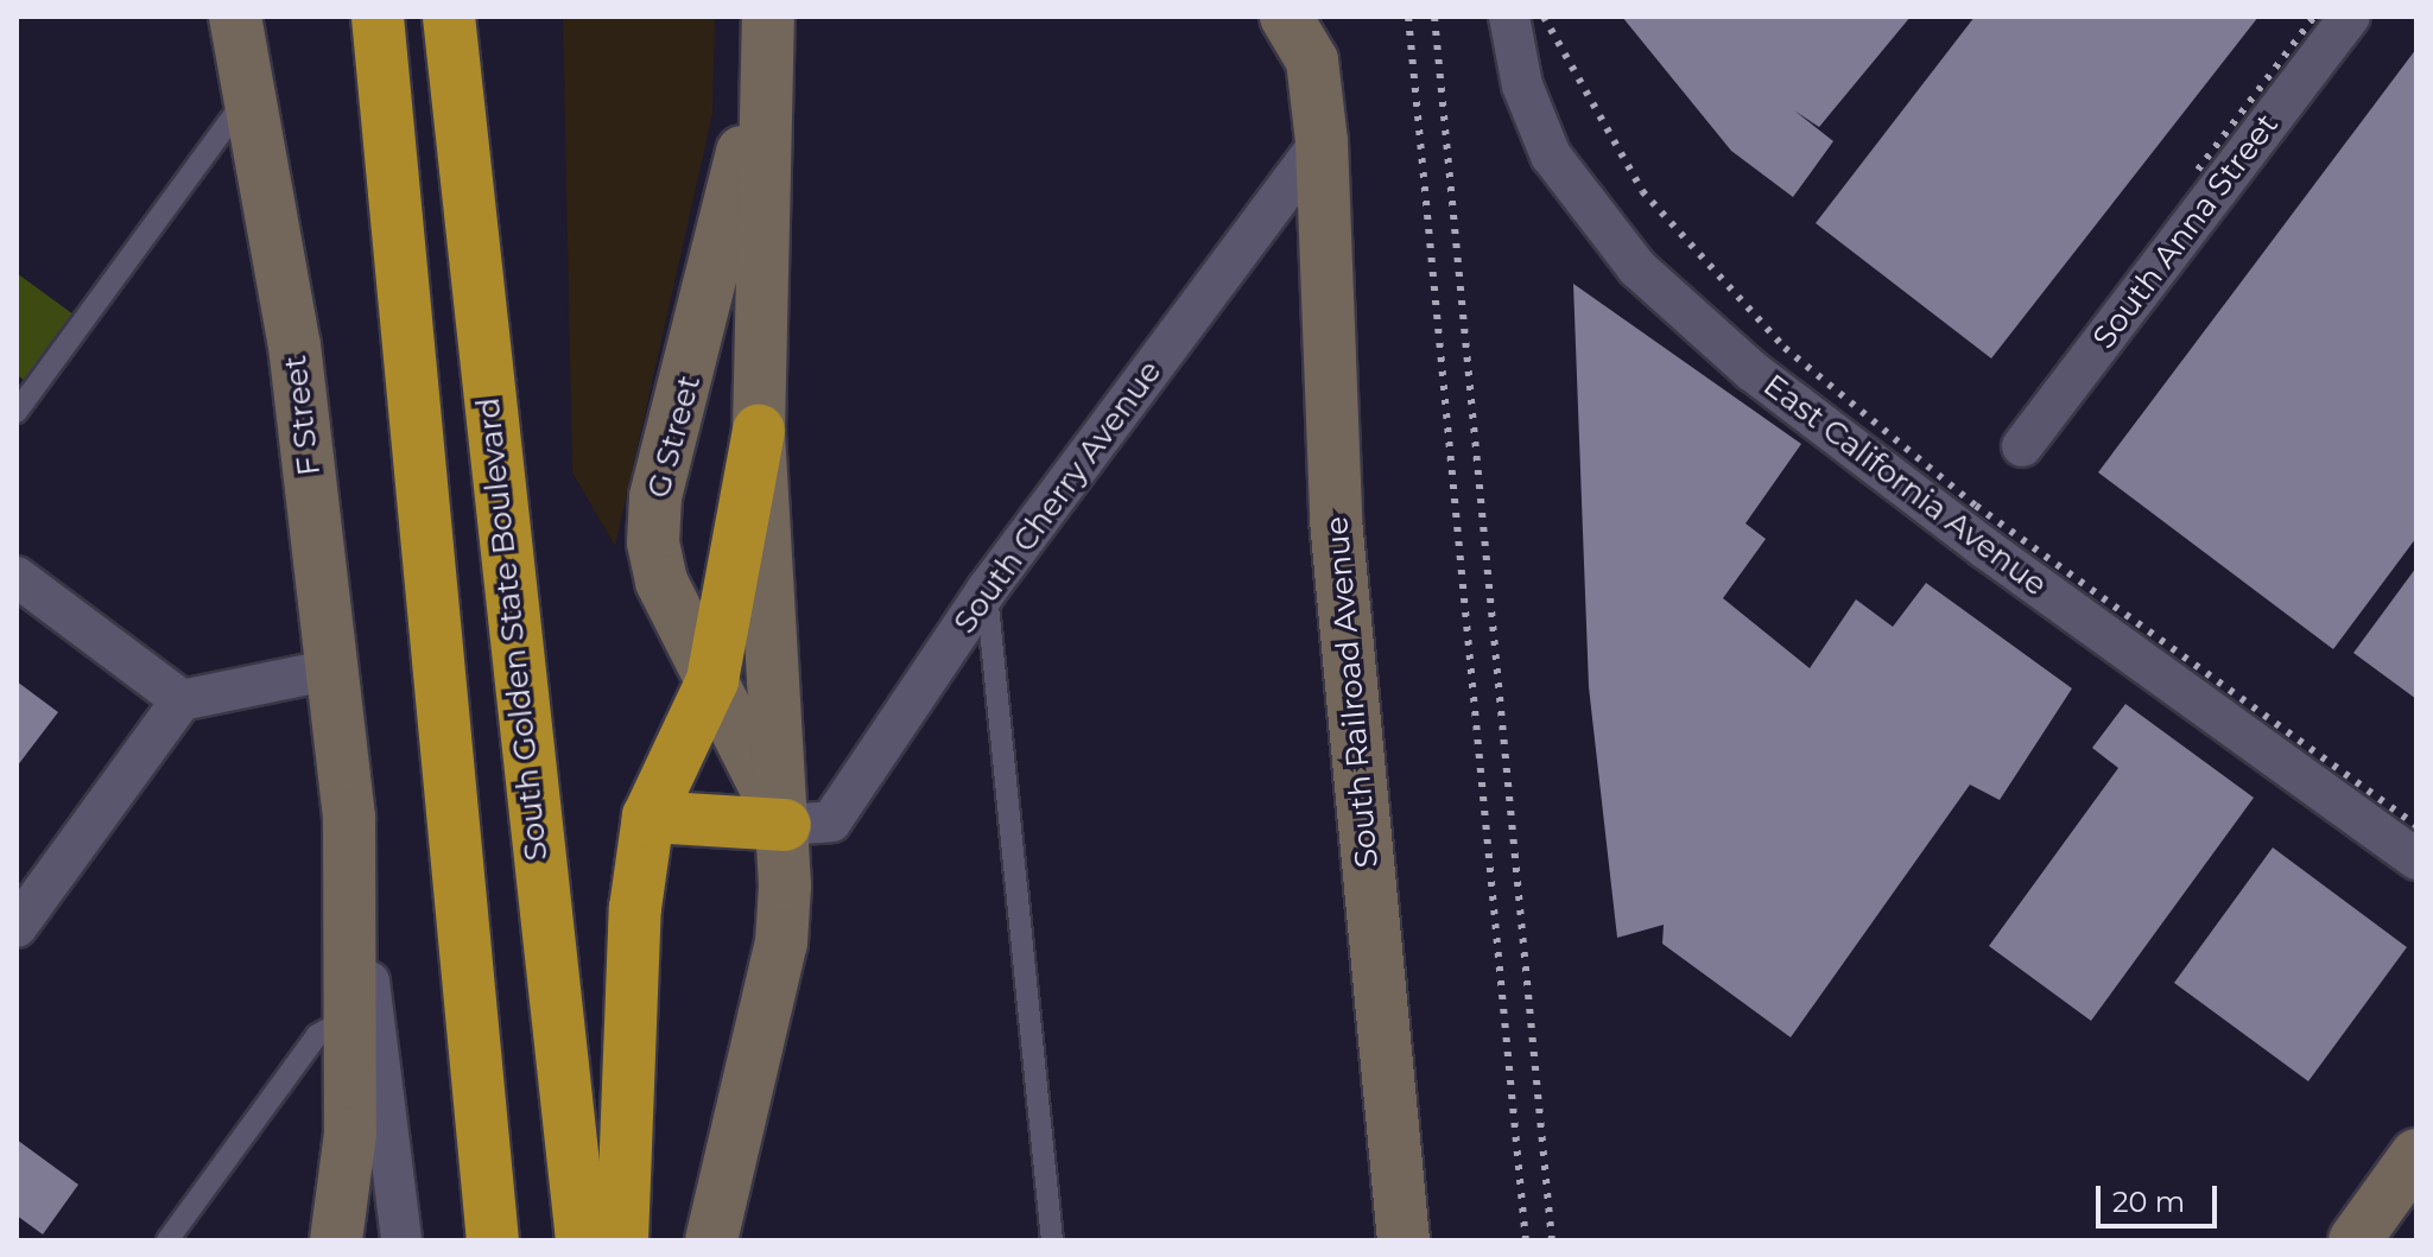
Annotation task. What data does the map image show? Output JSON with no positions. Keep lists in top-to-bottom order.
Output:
{
  "streets": {
    "highway": ["South Golden State Boulevard"],
    "street": [
      "South Anna Street",
      "F Street",
      "G Street",
      "East California Avenue",
      "South Cherry Avenue",
      "South Railroad Avenue"
    ]
  },
  "crossings": [
    ["G Street", "South Cherry Avenue"],
    ["South Cherry Avenue", "South Railroad Avenue"]
  ],
  "scale_bar": "20 m"
}
